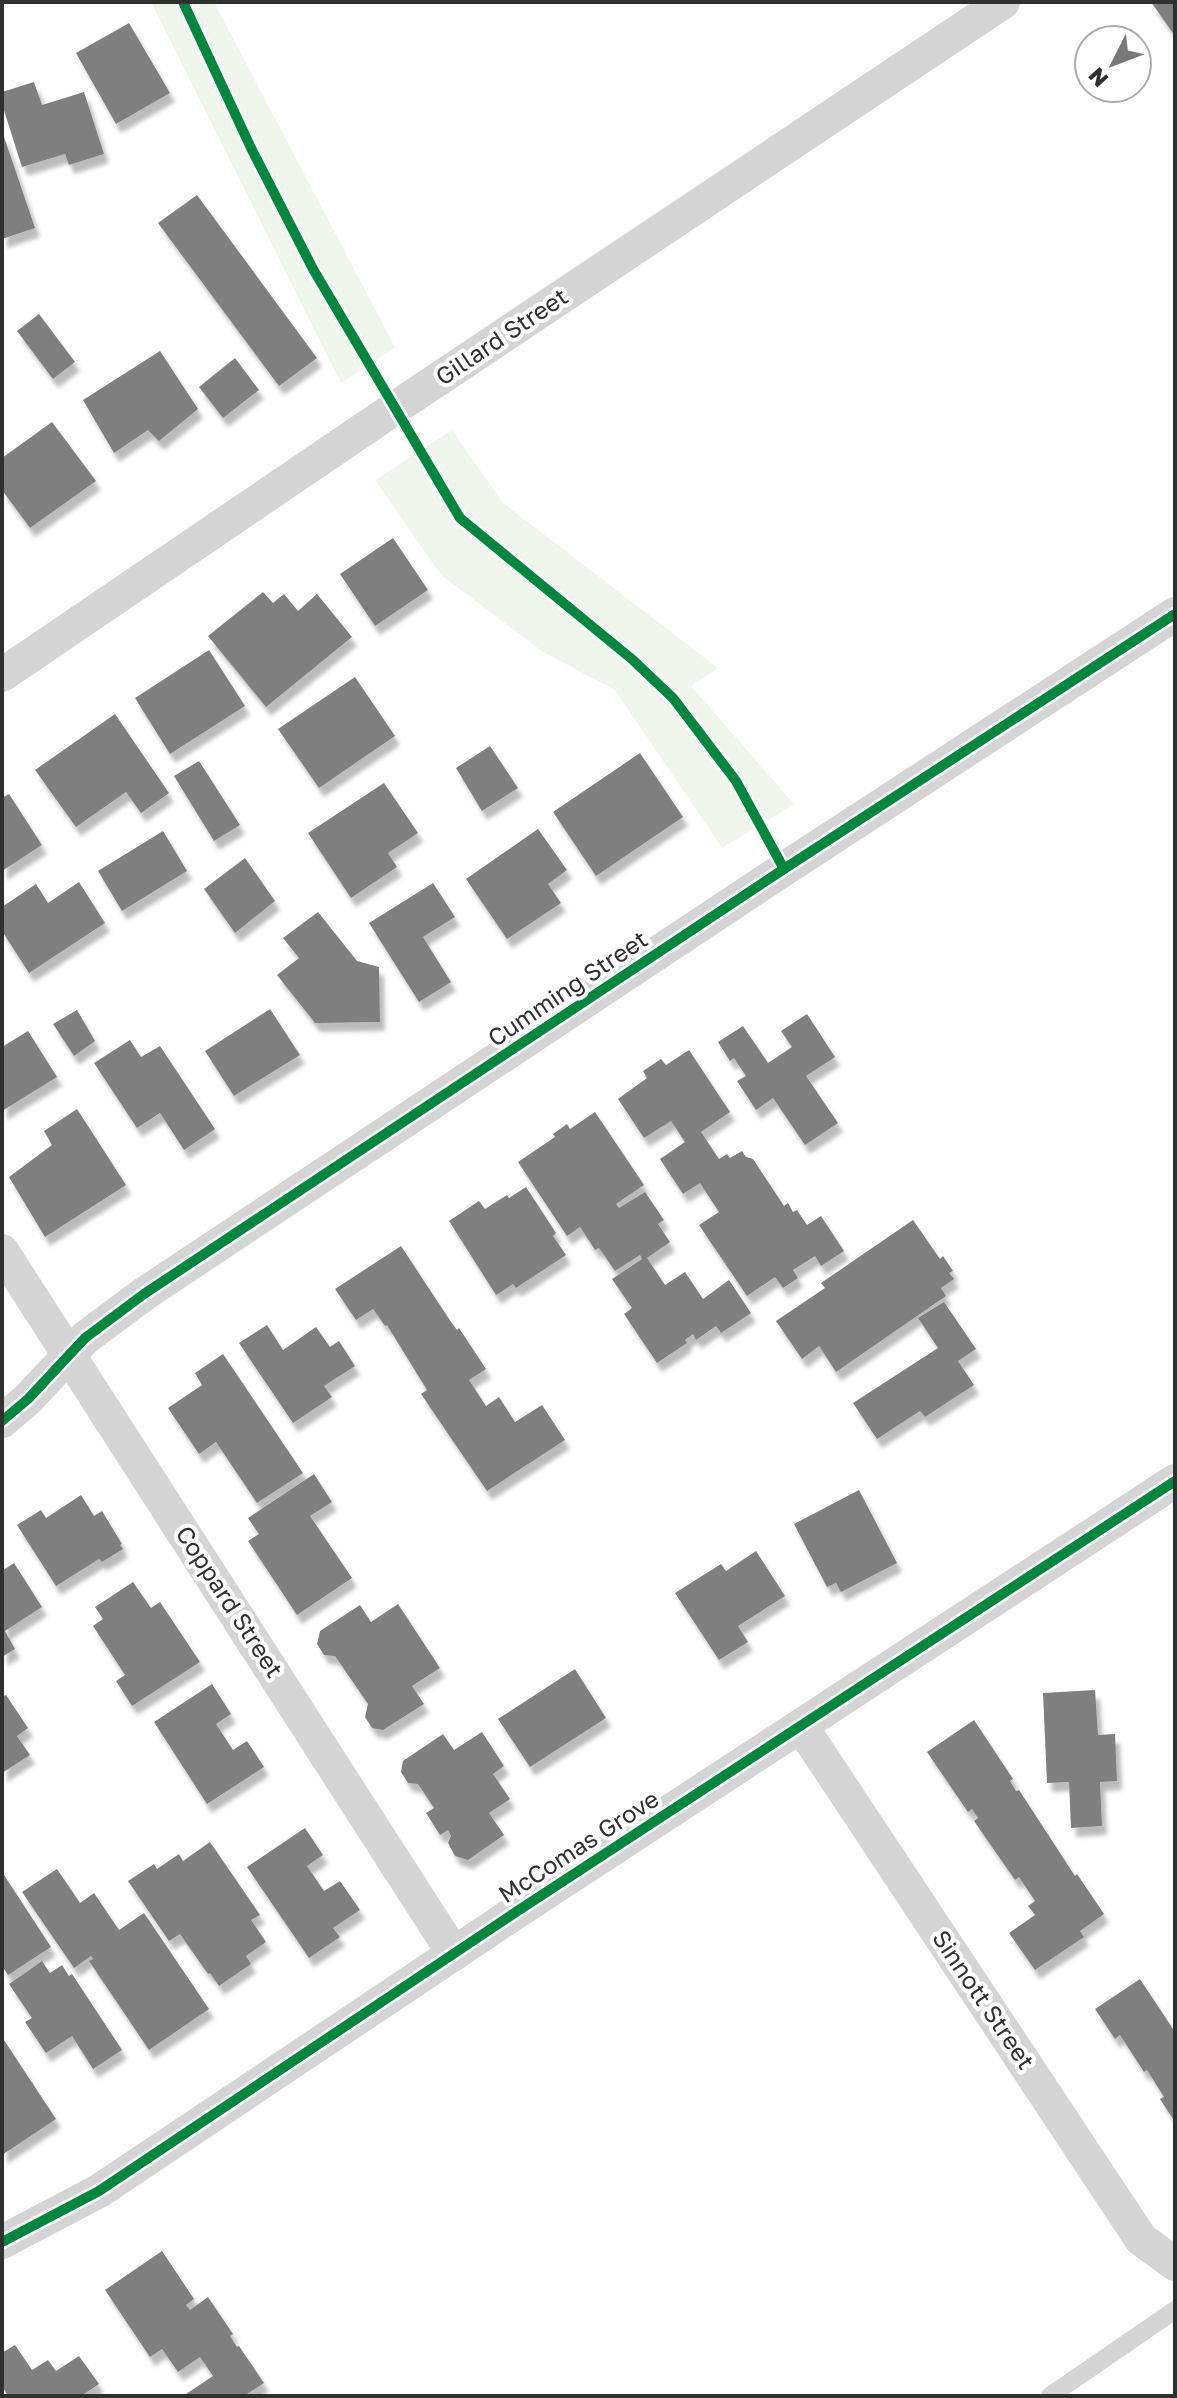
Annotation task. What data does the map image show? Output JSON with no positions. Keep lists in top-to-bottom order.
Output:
{
  "streets": {
    "street": [
      "Gillard Street",
      "Cumming Street",
      "Coppard Street",
      "McComas Grove",
      "Sinnott Street"
    ]
  },
  "crossings": [
    ["Cumming Street", "Coppard Street"],
    ["Coppard Street", "McComas Grove"],
    ["McComas Grove", "Sinnott Street"]
  ],
  "north": "bottom left"
}
